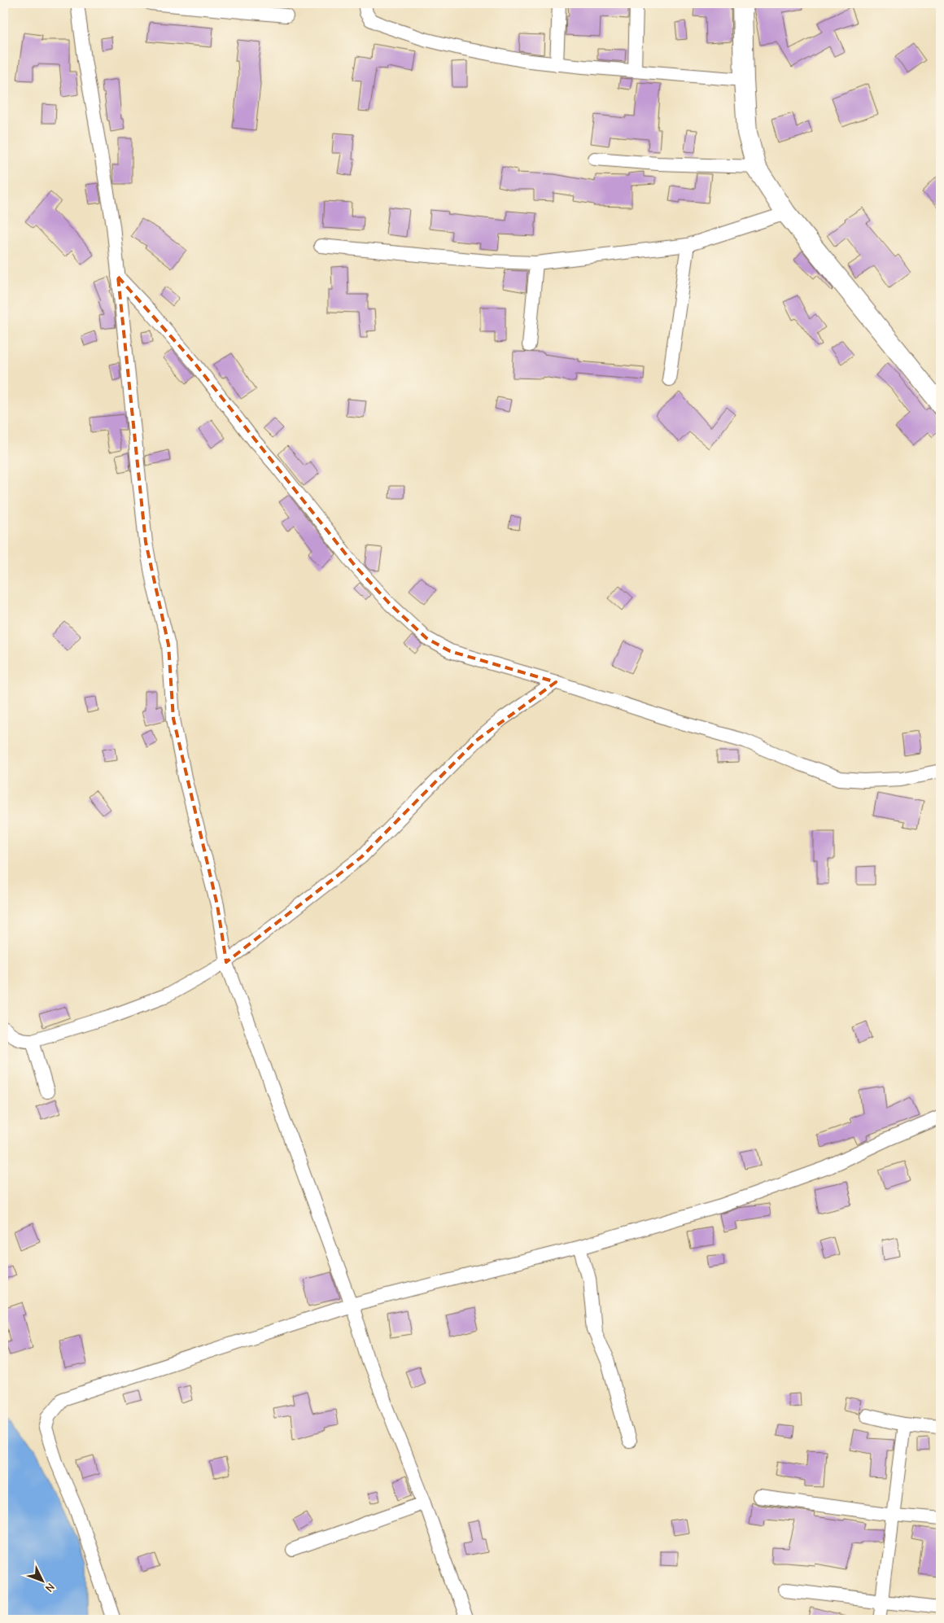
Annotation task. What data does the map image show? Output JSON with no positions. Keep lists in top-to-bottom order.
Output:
{
  "north": "bottom right"
}
